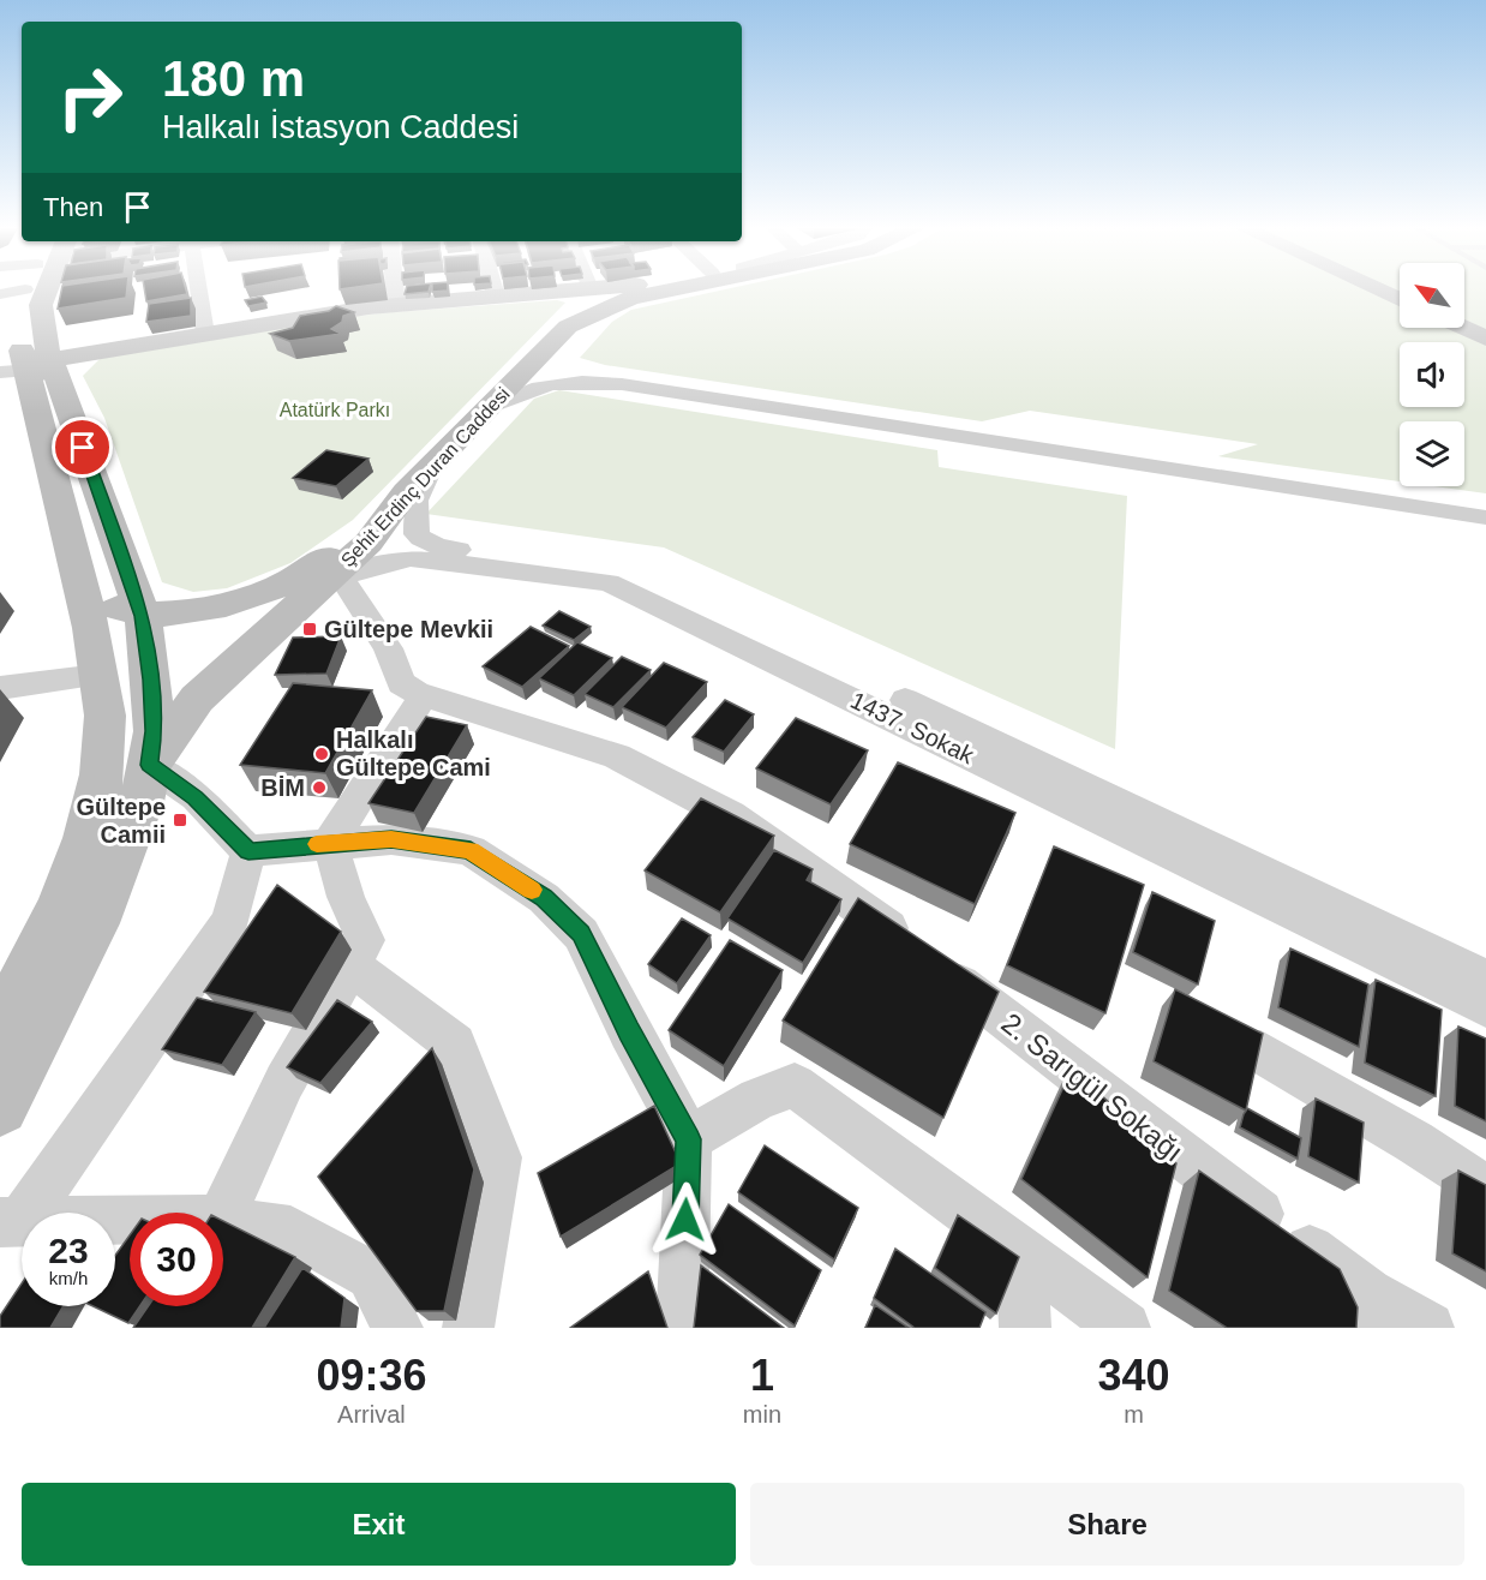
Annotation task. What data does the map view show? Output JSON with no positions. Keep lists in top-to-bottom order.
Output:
{
  "streets": {
    "main road": ["Şehit Erdinç Duran Caddesi"],
    "street": ["1437. Sokak", "2. Sarıgül Sokağı"]
  },
  "crossings": [
    ["Şehit Erdinç Duran Caddesi", "1437. Sokak"],
    ["Şehit Erdinç Duran Caddesi", "2. Sarıgül Sokağı"],
    ["1437. Sokak", "2. Sarıgül Sokağı"]
  ],
  "parks": ["Atatürk Parkı"],
  "places": {
    "transit": ["Gültepe Mevkii", "Gültepe Camii"],
    "other": ["Halkalı Gültepe Cami", "BİM"]
  },
  "north": "top left",
  "page": {
    "turn": ["180 m", "Halkalı İstasyon Caddesi"],
    "then": "Then",
    "speed": "23 km/h",
    "limit": "30",
    "eta": [
      "09:36",
      "Arrival",
      "1",
      "min",
      "340",
      "m"
    ],
    "buttons": ["Exit", "Share"]
  }
}
